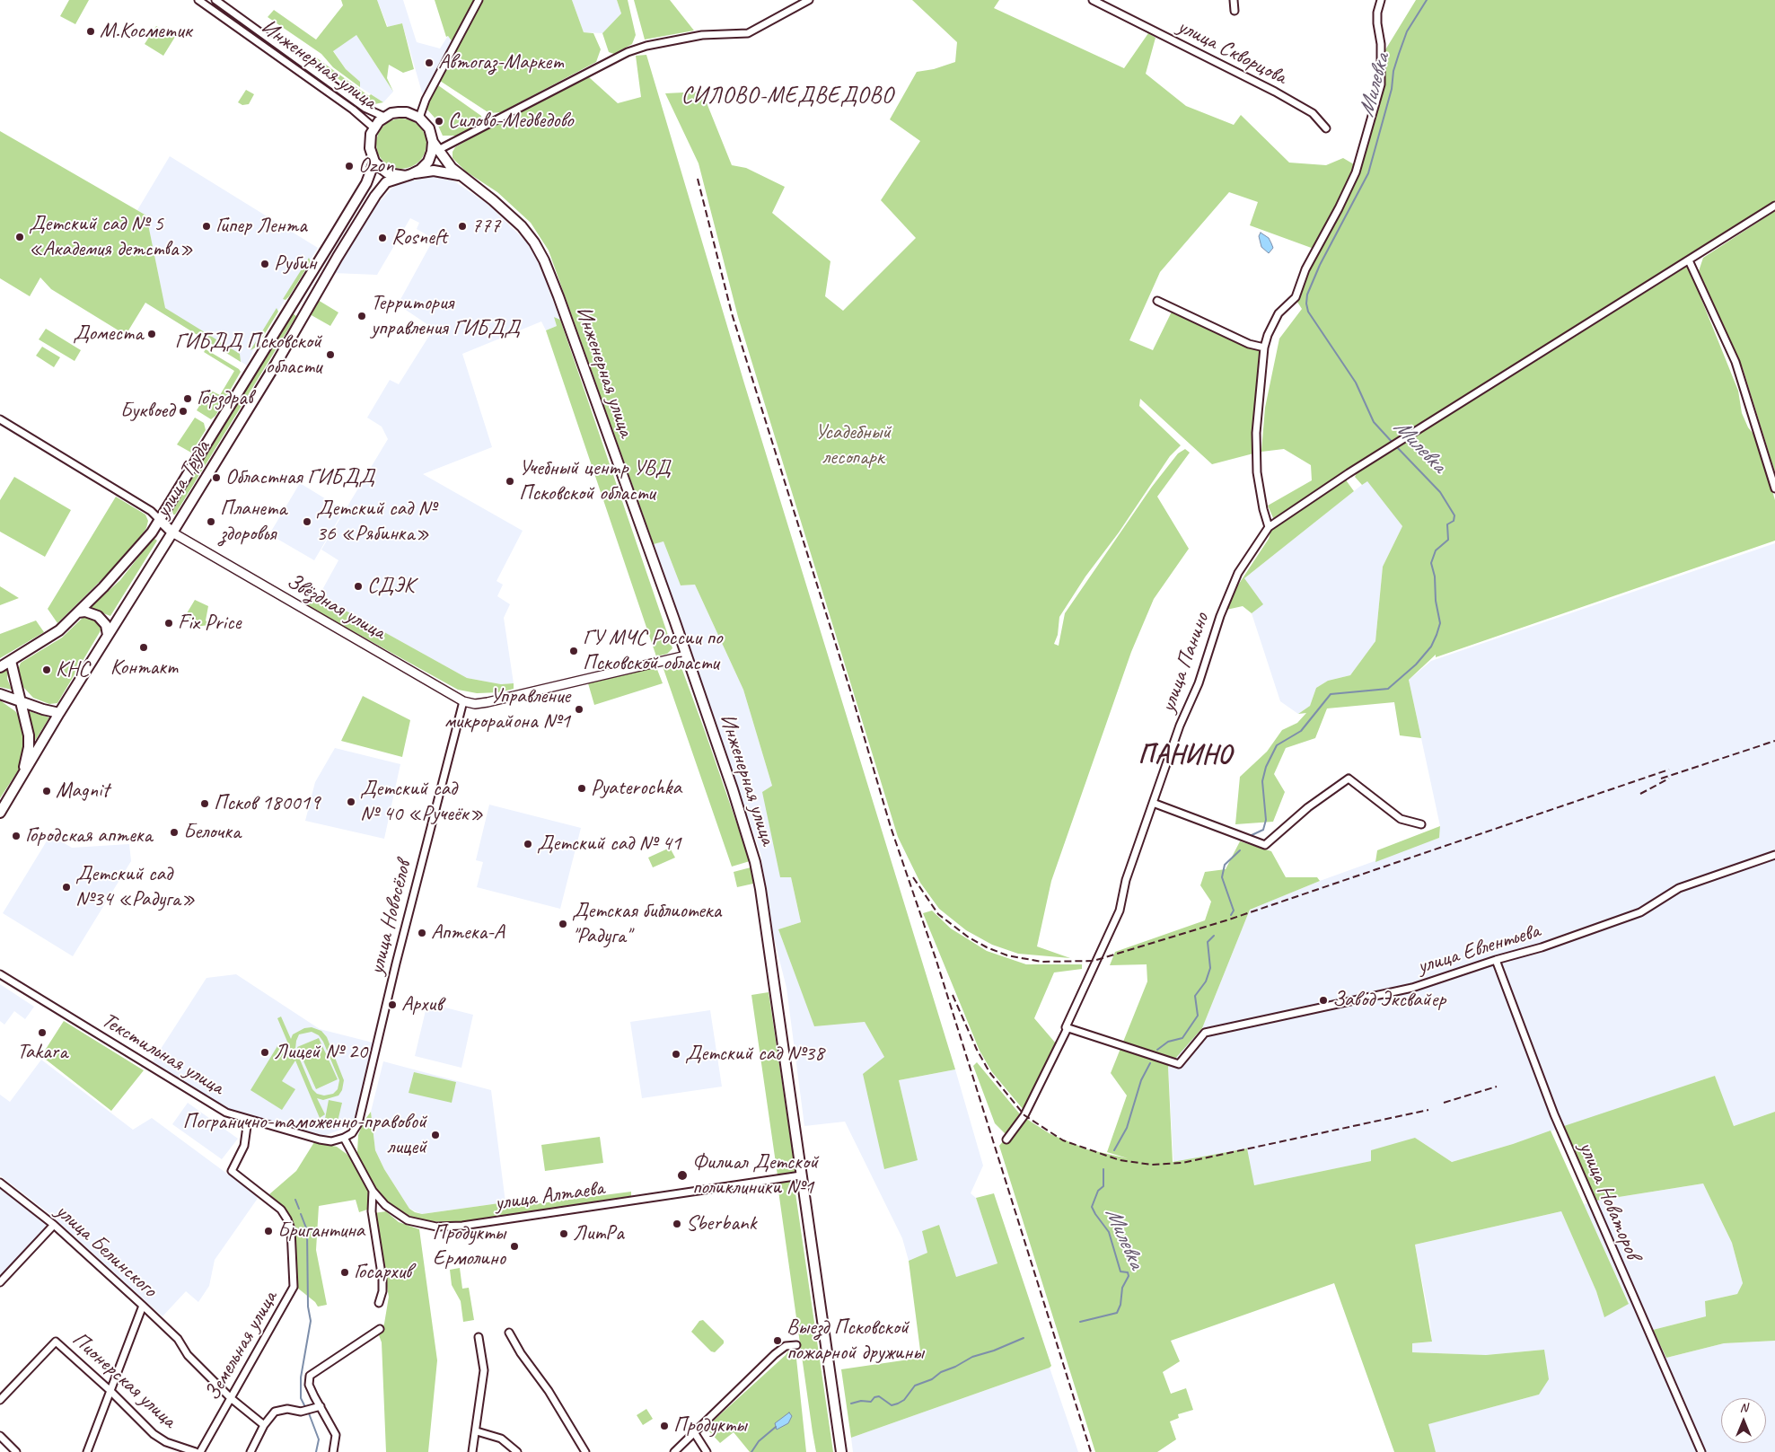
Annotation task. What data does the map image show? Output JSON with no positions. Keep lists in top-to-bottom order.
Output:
{
  "streets": {
    "main road": ["Инженерная улица", "улица Труда", "Звёздная улица"],
    "street": [
      "улица Скворцова",
      "улица Панино",
      "улица Новосёлов",
      "улица Евлентьева",
      "Текстильная улица",
      "улица Алтаева",
      "улица Новаторов",
      "улица Белинского",
      "Земельная улица",
      "Пионерская улица"
    ]
  },
  "crossings": [
    ["Инженерная улица", "улица Труда"],
    ["Инженерная улица", "Звёздная улица"],
    ["Инженерная улица", "улица Алтаева"],
    ["улица Труда", "Звёздная улица"],
    ["Звёздная улица", "улица Новосёлов"],
    ["улица Панино", "улица Евлентьева"],
    ["улица Новосёлов", "Текстильная улица"],
    ["улица Новосёлов", "улица Алтаева"],
    ["улица Евлентьева", "улица Новаторов"],
    ["Текстильная улица", "улица Алтаева"],
    ["Текстильная улица", "Земельная улица"],
    ["улица Белинского", "Земельная улица"]
  ],
  "districts": ["СИЛОВО-МЕДВЕДОВО", "ПАНИНО"],
  "water": ["Милевка"],
  "parks": ["Усадебный лесопарк"],
  "places": [
    "М.Косметик",
    "Автогаз-Маркет",
    "Силово-Медведово",
    "Ozon",
    "Гипер Лента",
    "777",
    "Детский сад № 5 «Академия детства»",
    "Rosneft",
    "Рубин",
    "Территория управления ГИБДД",
    "Доместа",
    "ГИБДД Псковской области",
    "Горздрав",
    "Буквоед",
    "Областная ГИБДД",
    "Учебный центр УВД Псковской области",
    "Планета здоровья",
    "Детский сад № 36 «Рябинка»",
    "СДЭК",
    "Fix Price",
    "Контакт",
    "ГУ МЧС России по Псковской области",
    "КНС",
    "Управление микрорайона №1",
    "Pyaterochka",
    "Magnit",
    "Детский сад № 40 «Ручеёк»",
    "Псков 180019",
    "Белочка",
    "Городская аптека",
    "Детский сад № 41",
    "Детский сад №34 «Радуга»",
    "Детская библиотека \"Радуга\"",
    "Аптека-А",
    "Завод Эксвайер",
    "Архив",
    "Takara",
    "Лицей № 20",
    "Детский сад №38",
    "Погранично-таможенно-правовой лицей",
    "Филиал Детской поликлиники №1",
    "Sberbank",
    "Бригантина",
    "ЛитРа",
    "Продукты Ермолино",
    "Госархив",
    "Выезд Псковской пожарной дружины",
    "Продукты"
  ],
  "north": "top"
}
